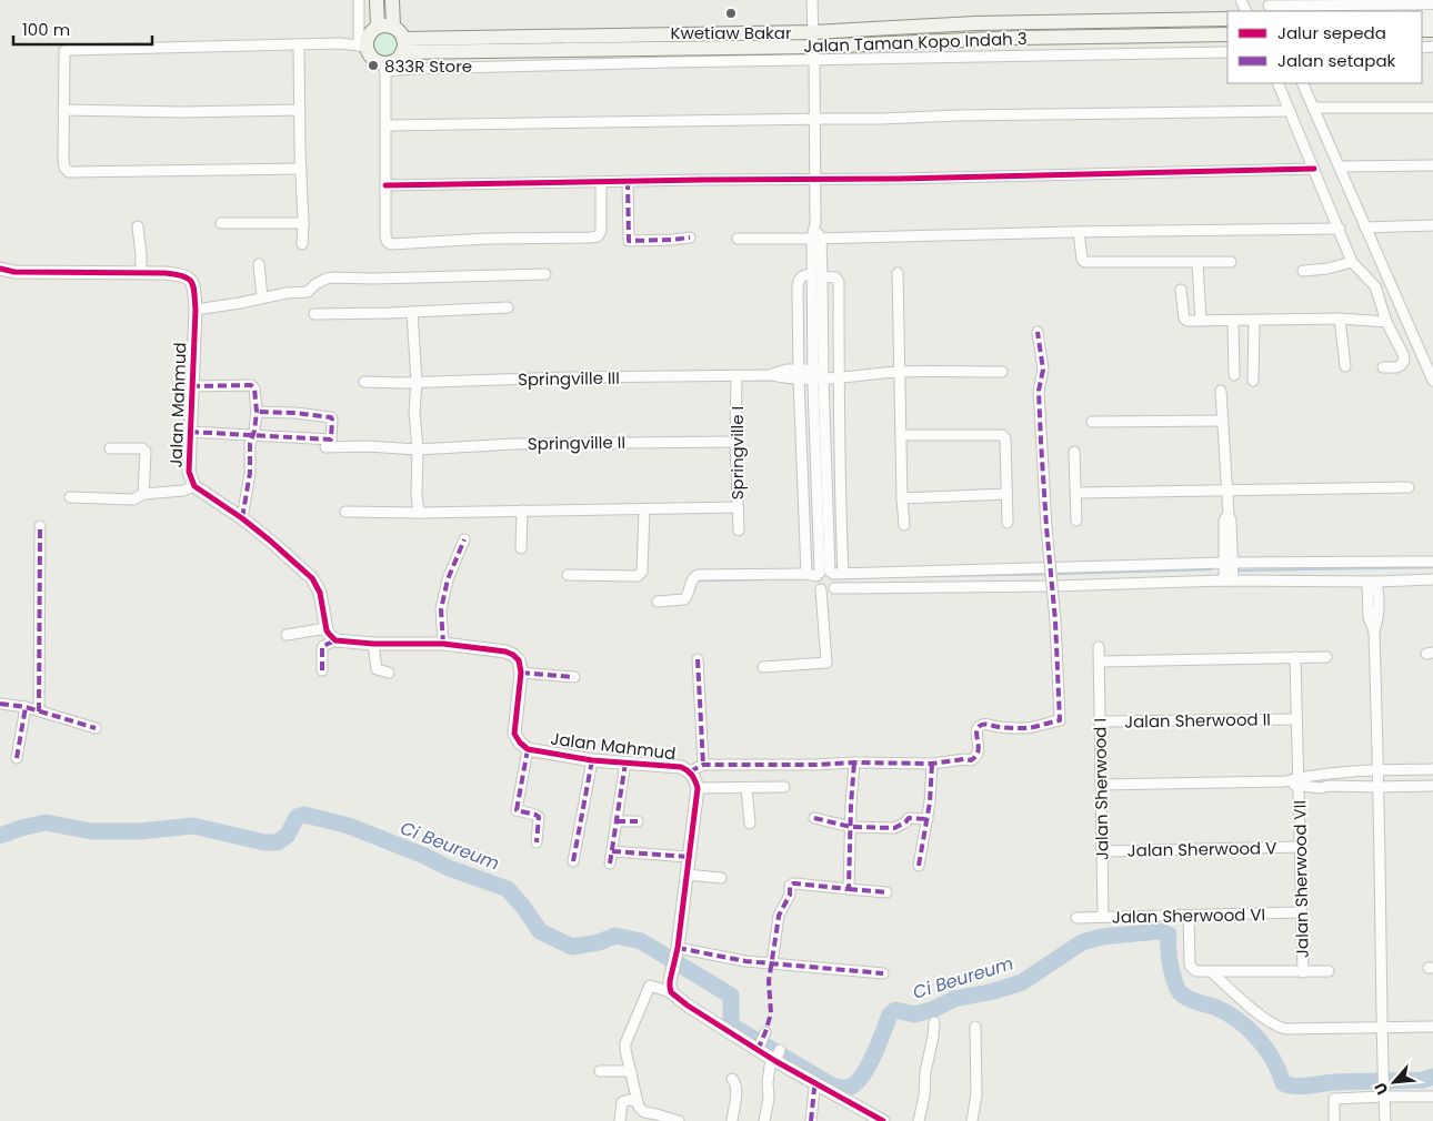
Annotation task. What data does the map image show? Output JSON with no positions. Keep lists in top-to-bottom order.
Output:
{
  "streets": {
    "main road": ["Jalan Taman Kopo Indah 3"],
    "street": [
      "Springville III",
      "Jalan Mahmud",
      "Springville II",
      "Springville I",
      "Jalan Sherwood II",
      "Jalan Sherwood I",
      "Jalan Sherwood V",
      "Jalan Sherwood VII",
      "Jalan Sherwood VI"
    ]
  },
  "crossings": [
    ["Springville III", "Springville I"],
    ["Springville II", "Springville I"],
    ["Jalan Sherwood II", "Jalan Sherwood I"],
    ["Jalan Sherwood I", "Jalan Sherwood V"],
    ["Jalan Sherwood I", "Jalan Sherwood VI"],
    ["Jalan Sherwood V", "Jalan Sherwood VII"],
    ["Jalan Sherwood VII", "Jalan Sherwood VI"]
  ],
  "water": ["Ci Beureum"],
  "places": ["Kwetiaw Bakar", "833R Store"],
  "legend": ["Jalur sepeda", "Jalan setapak"],
  "scale_bar": "100 m",
  "north": "bottom left"
}
